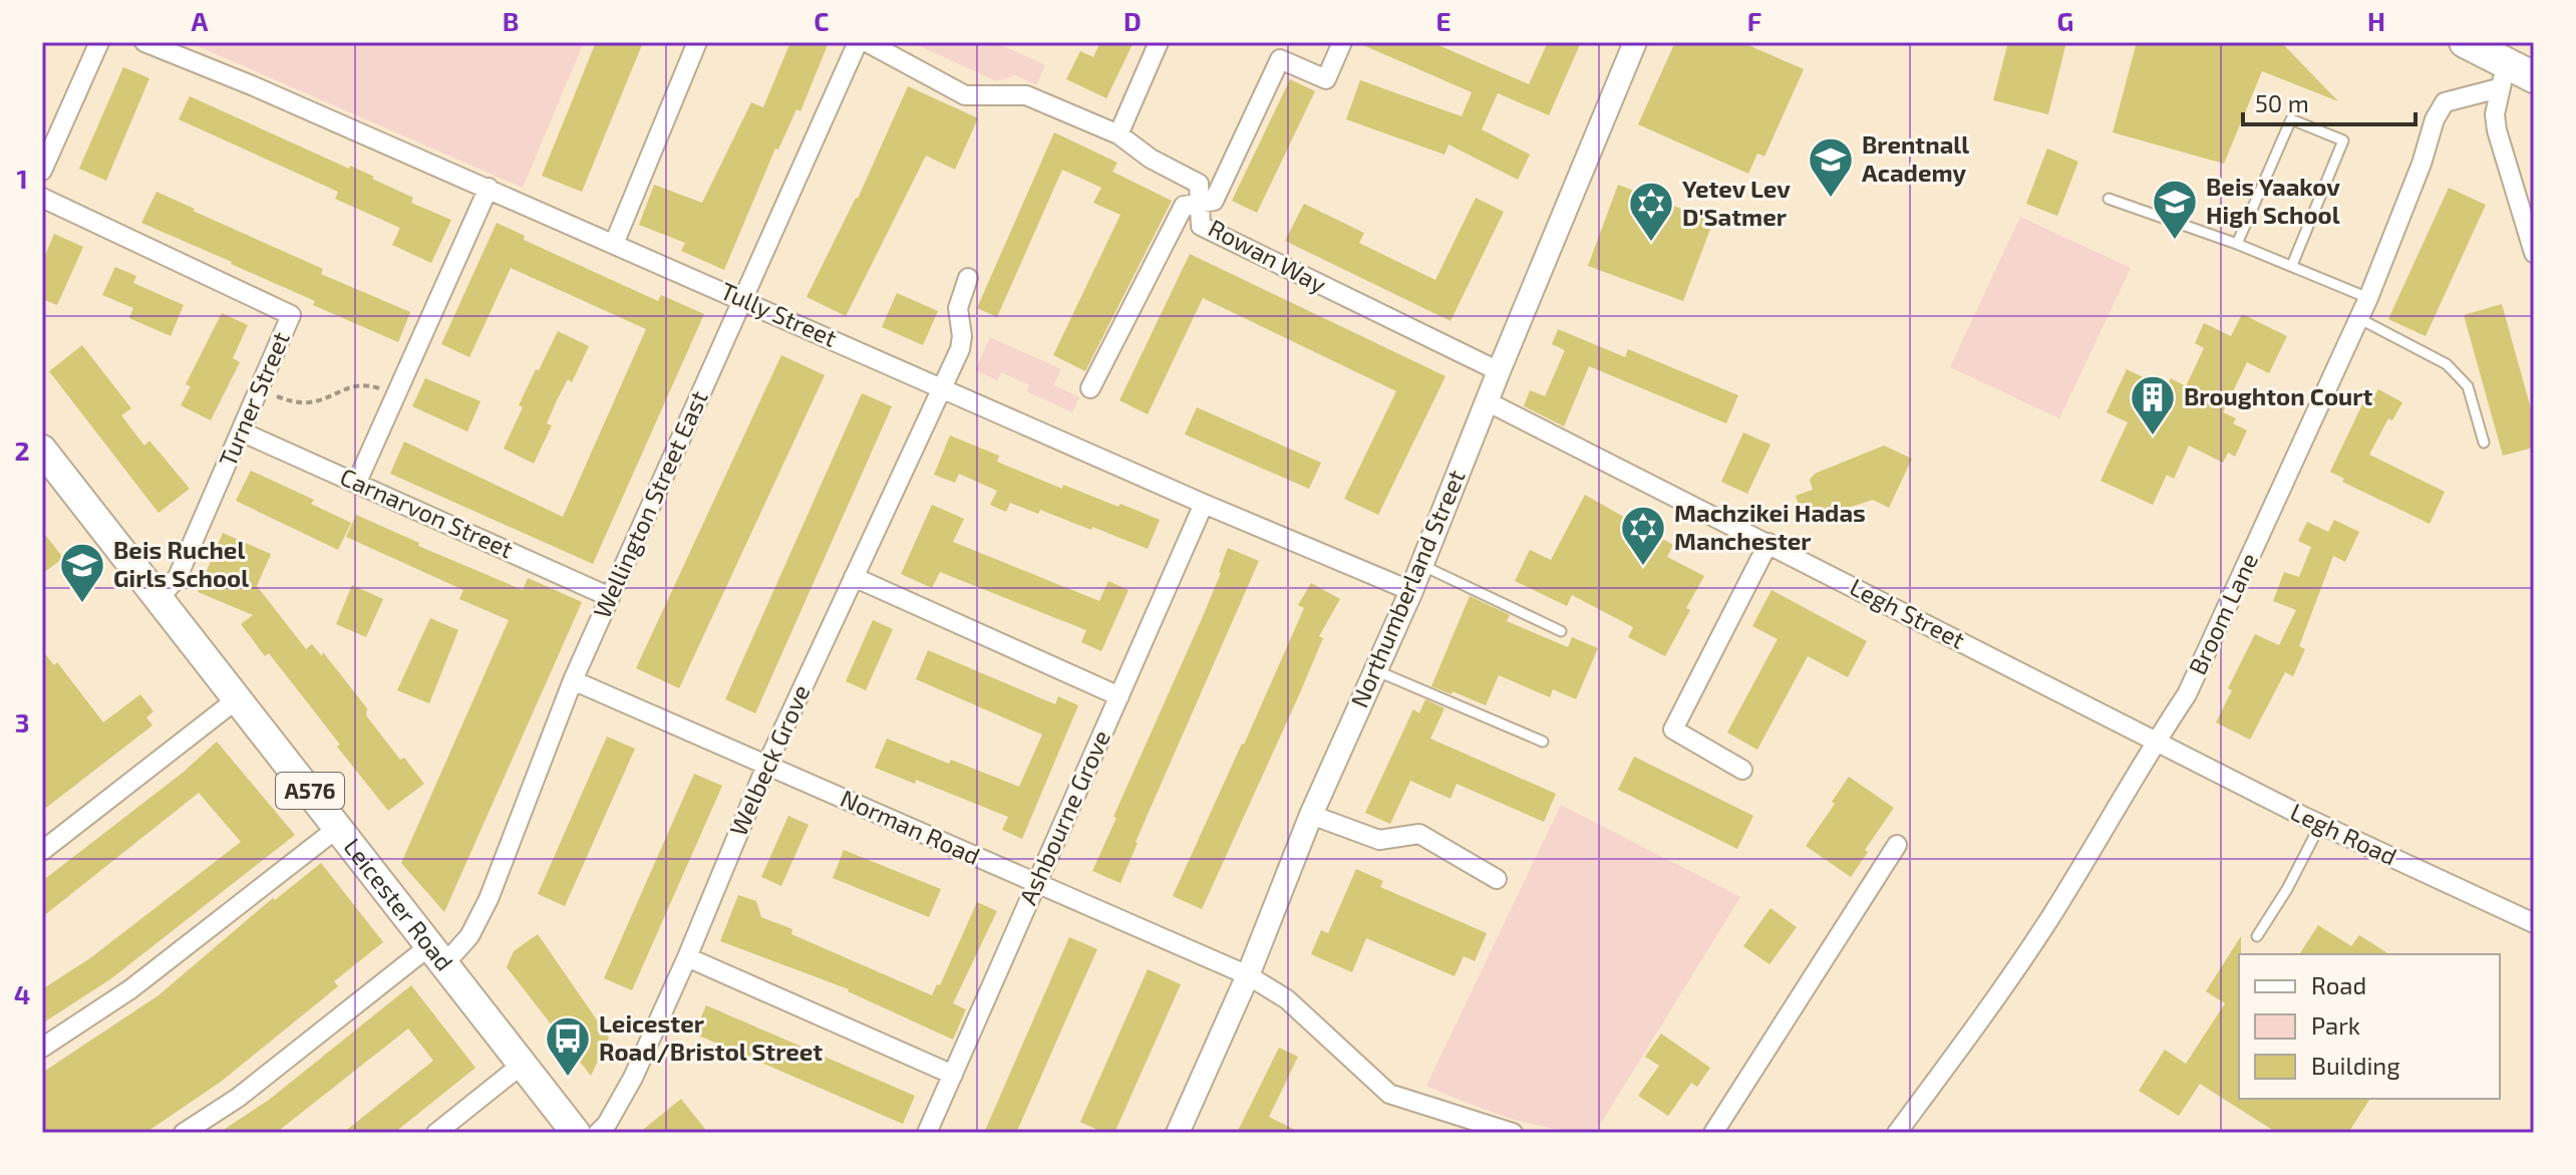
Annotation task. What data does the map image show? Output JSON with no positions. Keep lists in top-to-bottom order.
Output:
{
  "streets": {
    "main road": ["A576", "Leicester Road"],
    "street": [
      "Rowan Way",
      "Tully Street",
      "Turner Street",
      "Wellington Street East",
      "Carnarvon Street",
      "Northumberland Street",
      "Legh Street",
      "Broom Lane",
      "Welbeck Grove",
      "Ashbourne Grove",
      "Norman Road",
      "Legh Road"
    ]
  },
  "crossings": [
    ["Rowan Way", "Northumberland Street"],
    ["Tully Street", "Wellington Street East"],
    ["Tully Street", "Northumberland Street"],
    ["Tully Street", "Welbeck Grove"],
    ["Tully Street", "Ashbourne Grove"],
    ["Turner Street", "Carnarvon Street"],
    ["Turner Street", "Leicester Road"],
    ["Wellington Street East", "Carnarvon Street"],
    ["Wellington Street East", "Norman Road"],
    ["Wellington Street East", "Leicester Road"],
    ["Northumberland Street", "Legh Street"],
    ["Northumberland Street", "Norman Road"],
    ["Legh Street", "Broom Lane"],
    ["Legh Street", "Legh Road"],
    ["Broom Lane", "Legh Road"],
    ["Welbeck Grove", "Norman Road"],
    ["Ashbourne Grove", "Norman Road"]
  ],
  "places": {
    "school or university": ["Brentnall Academy", "Beis Yaakov High School", "Beis Ruchel Girls School"],
    "synagogue": ["Yetev Lev D'Satmer", "Machzikei Hadas Manchester"],
    "building": ["Broughton Court"],
    "bus stop": ["Leicester Road/Bristol Street"]
  },
  "legend": ["Road", "Park", "Building"],
  "scale_bar": "50 m",
  "grid": {
    "columns": [
      "A",
      "B",
      "C",
      "D",
      "E",
      "F",
      "G",
      "H"
    ],
    "rows": [
      "1",
      "2",
      "3",
      "4"
    ]
  }
}
